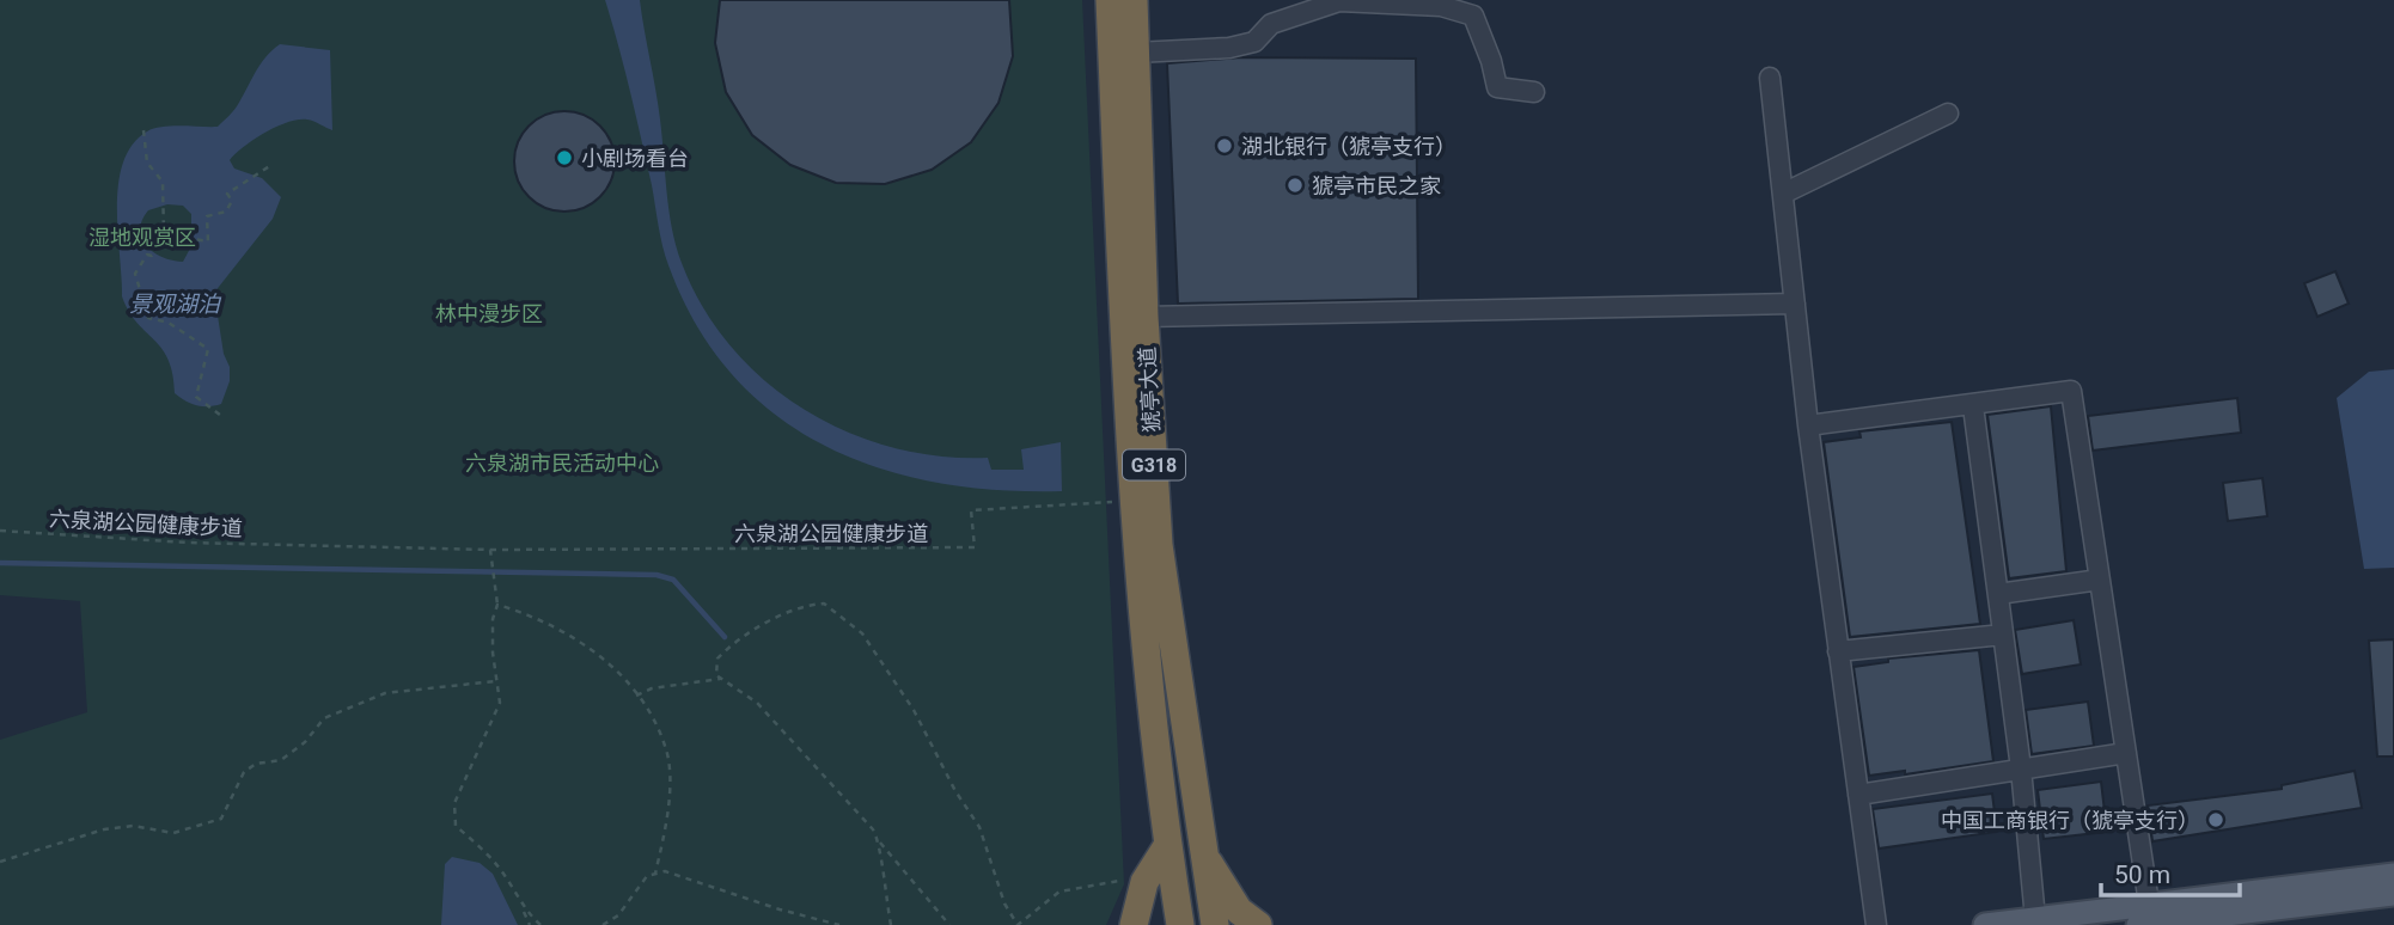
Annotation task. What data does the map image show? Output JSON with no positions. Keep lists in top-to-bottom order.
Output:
{
  "streets": {
    "highway": ["猇亭大道", "G318"],
    "path": ["六泉湖公园健康步道"]
  },
  "crossings": [
    ["猇亭大道", "六泉湖公园健康步道"]
  ],
  "water": ["景观湖泊"],
  "parks": ["湿地观赏区", "林中漫步区", "六泉湖市民活动中心"],
  "places": [
    "湖北银行（猇亭支行）",
    "小剧场看台",
    "猇亭市民之家",
    "中国工商银行（猇亭支行）"
  ],
  "scale_bar": "50 m"
}
